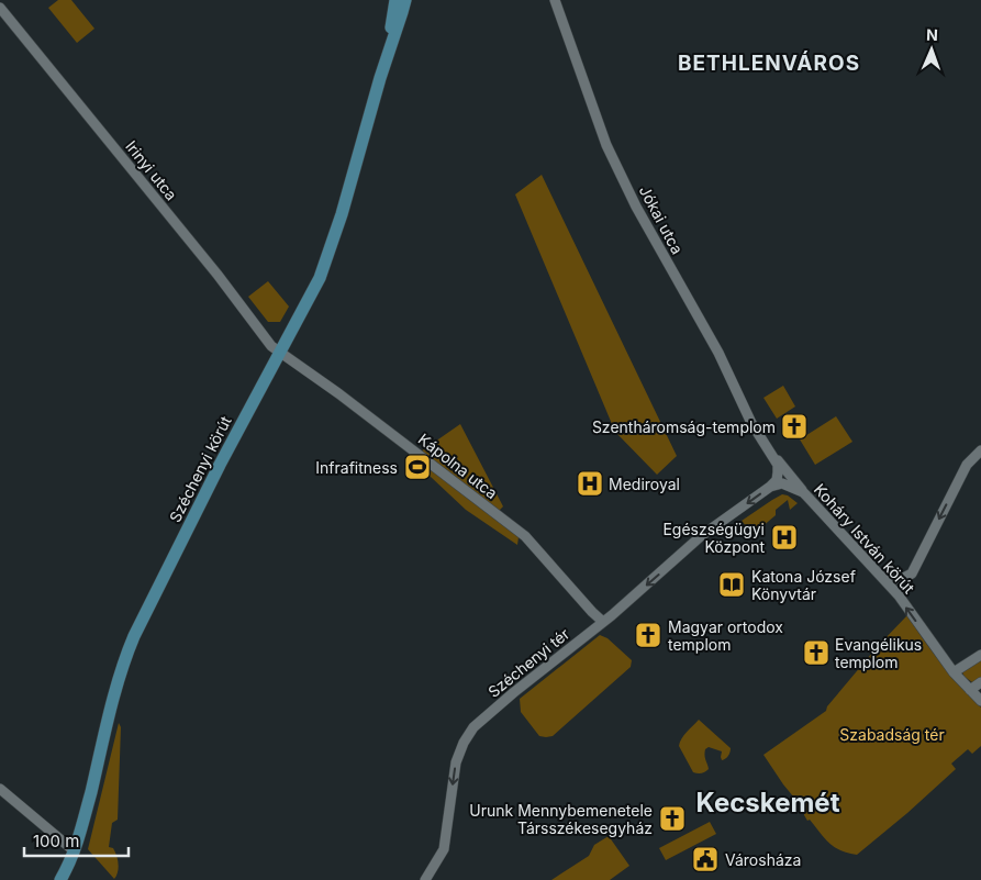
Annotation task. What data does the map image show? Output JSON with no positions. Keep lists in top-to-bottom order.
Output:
{
  "streets": {
    "main road": ["Széchenyi körút"],
    "street": [
      "Irinyi utca",
      "Jókai utca",
      "Kápolna utca",
      "Koháry István körút",
      "Széchenyi tér"
    ]
  },
  "crossings": [
    ["Irinyi utca", "Kápolna utca"],
    ["Irinyi utca", "Széchenyi körút"],
    ["Jókai utca", "Koháry István körút"],
    ["Kápolna utca", "Széchenyi körút"],
    ["Kápolna utca", "Széchenyi tér"]
  ],
  "one_way": ["Koháry István körút", "Széchenyi tér"],
  "districts": ["BETHLENVÁROS", "Kecskemét"],
  "parks": ["Szabadság tér"],
  "places": {
    "church": [
      "Szentháromság-templom",
      "Magyar ortodox templom",
      "Evangélikus templom",
      "Urunk Mennybemenetele Társszékesegyház"
    ],
    "sports": ["Infrafitness"],
    "hospital": ["Mediroyal", "Egészségügyi Központ"],
    "library": ["Katona József Könyvtár"],
    "public building": ["Városháza"]
  },
  "scale_bar": "100 m",
  "north": "top"
}
